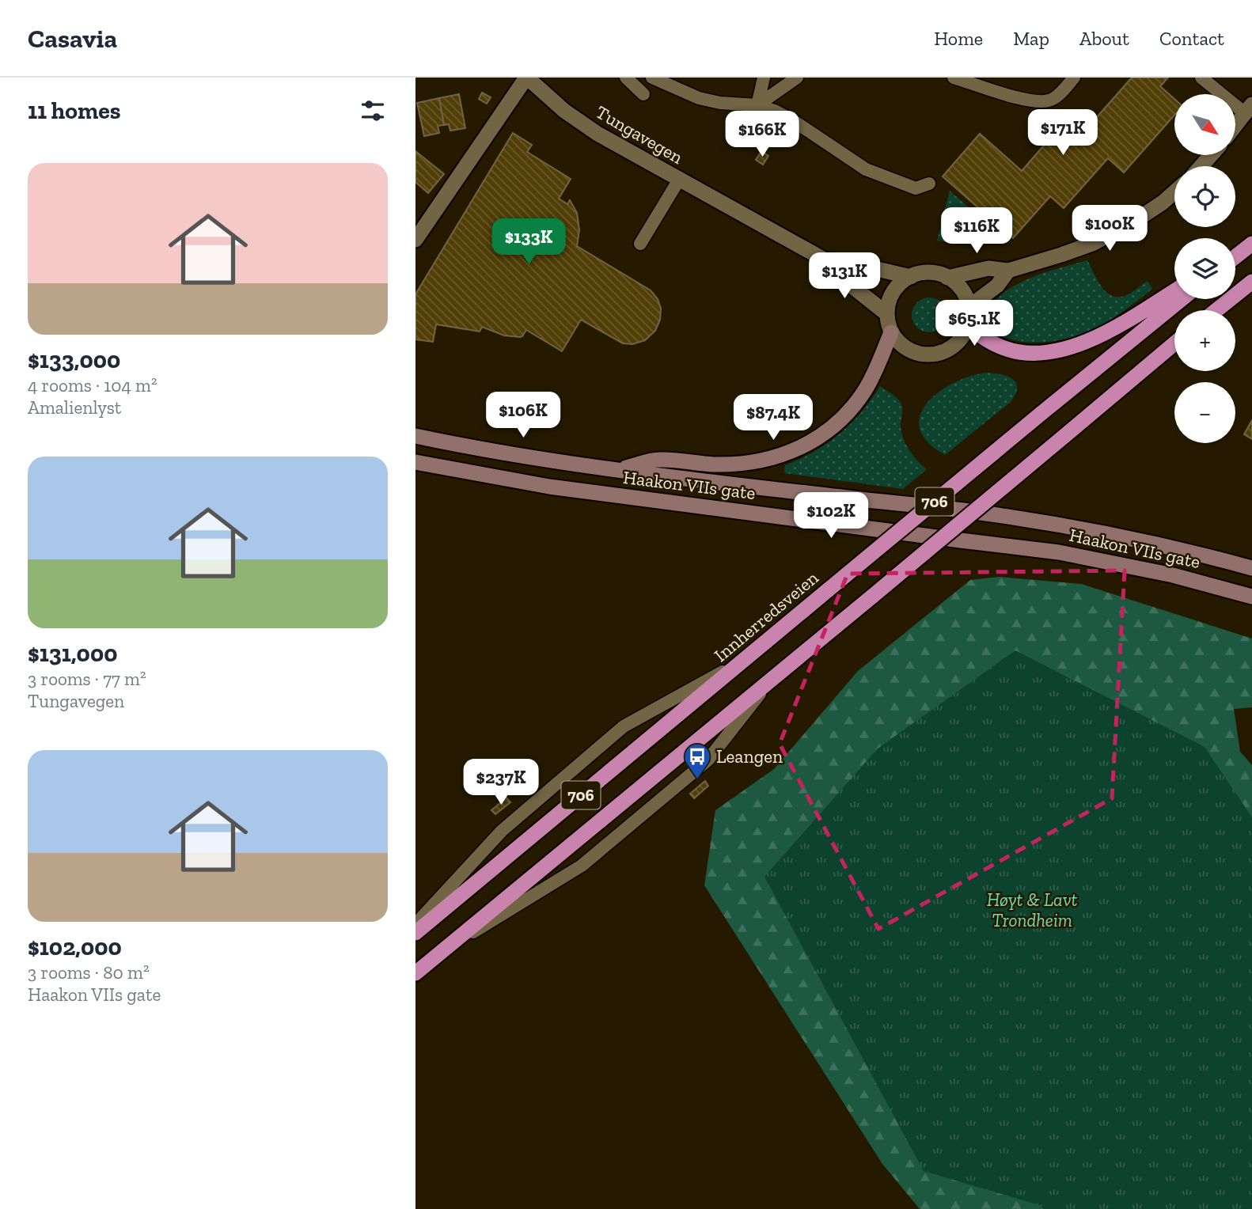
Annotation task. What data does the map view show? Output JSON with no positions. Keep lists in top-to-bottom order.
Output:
{
  "streets": {
    "highway": ["706", "Innherredsveien"],
    "main road": ["Haakon VIIs gate"],
    "street": ["Tungavegen"]
  },
  "parks": ["Høyt & Lavt Trondheim"],
  "places": {
    "bus stop": ["Leangen"]
  },
  "north": "bottom right",
  "page": {
    "header": "Casavia",
    "nav": [
      "Home",
      "Map",
      "About",
      "Contact"
    ],
    "heading": "11 homes",
    "map_buttons": ["+", "−"],
    "price": [
      "$171K",
      "$166K",
      "$100K",
      "$116K",
      "$133K",
      "$131K",
      "$65.1K",
      "$106K",
      "$87.4K",
      "$102K",
      "$237K"
    ],
    "list": [
      {
        "name": "$133,000",
        "note": "4 rooms · 104 m² · Amalienlyst"
      },
      {
        "name": "$131,000",
        "note": "3 rooms · 77 m² · Tungavegen"
      },
      {
        "name": "$102,000",
        "note": "3 rooms · 80 m² · Haakon VIIs gate"
      }
    ]
  }
}
